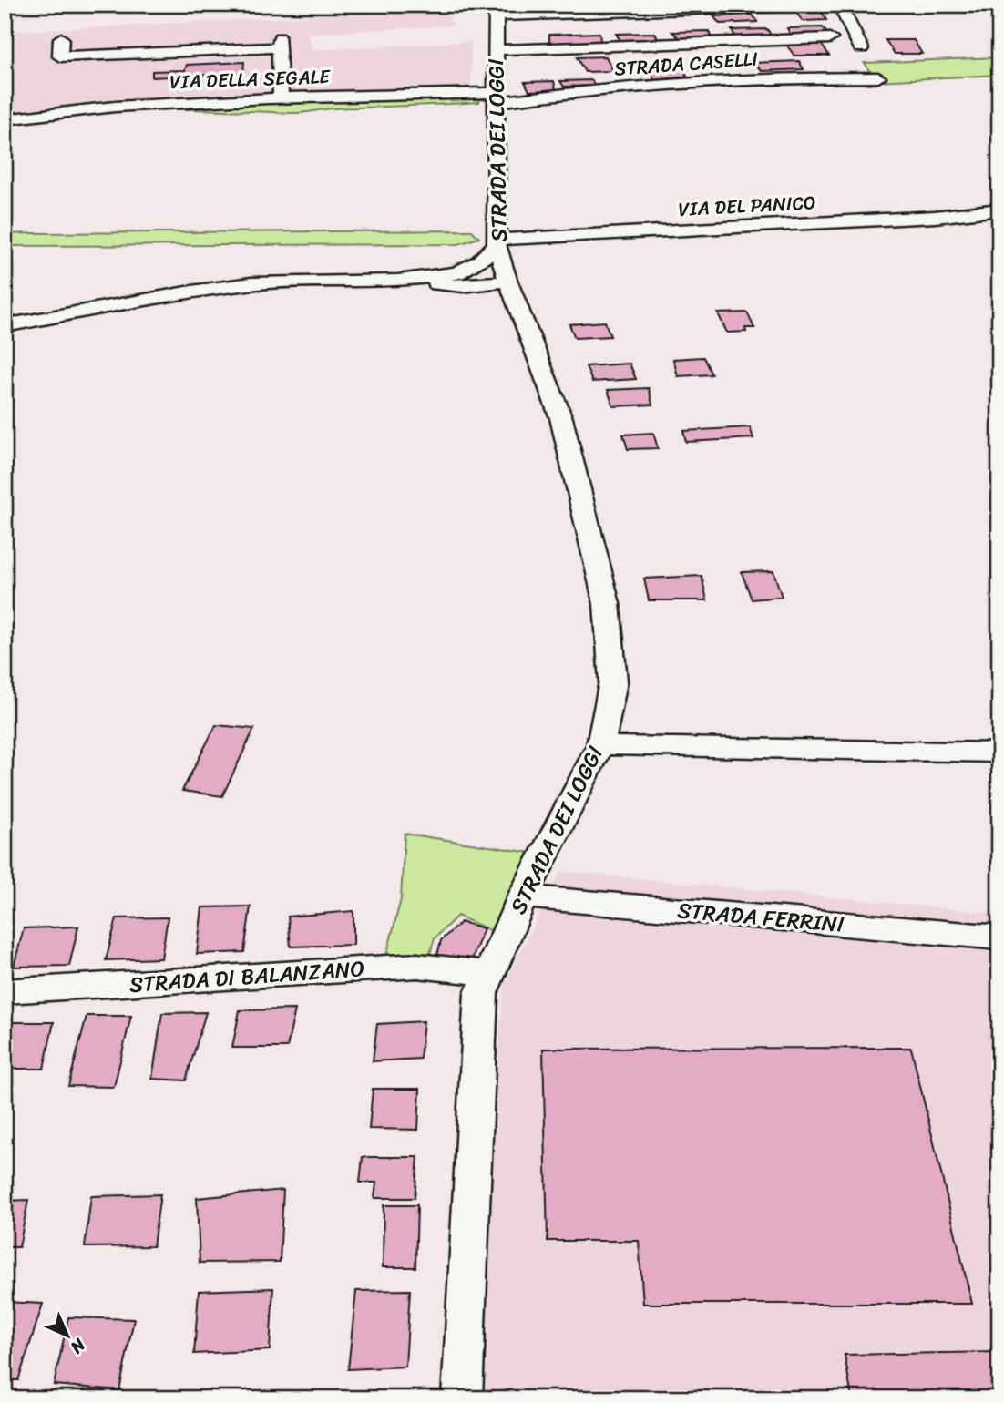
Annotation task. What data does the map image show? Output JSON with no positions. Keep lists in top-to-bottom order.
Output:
{
  "streets": {
    "street": [
      "STRADA CASELLI",
      "VIA DELLA SEGALE",
      "STRADA DEI LOGGI",
      "VIA DEL PANICO",
      "STRADA FERRINI",
      "STRADA DI BALANZANO"
    ]
  },
  "crossings": [
    ["STRADA CASELLI", "VIA DELLA SEGALE"],
    ["STRADA CASELLI", "STRADA DEI LOGGI"],
    ["VIA DELLA SEGALE", "STRADA DEI LOGGI"],
    ["STRADA DEI LOGGI", "VIA DEL PANICO"],
    ["STRADA DEI LOGGI", "STRADA FERRINI"],
    ["STRADA DEI LOGGI", "STRADA DI BALANZANO"]
  ],
  "north": "bottom right"
}
